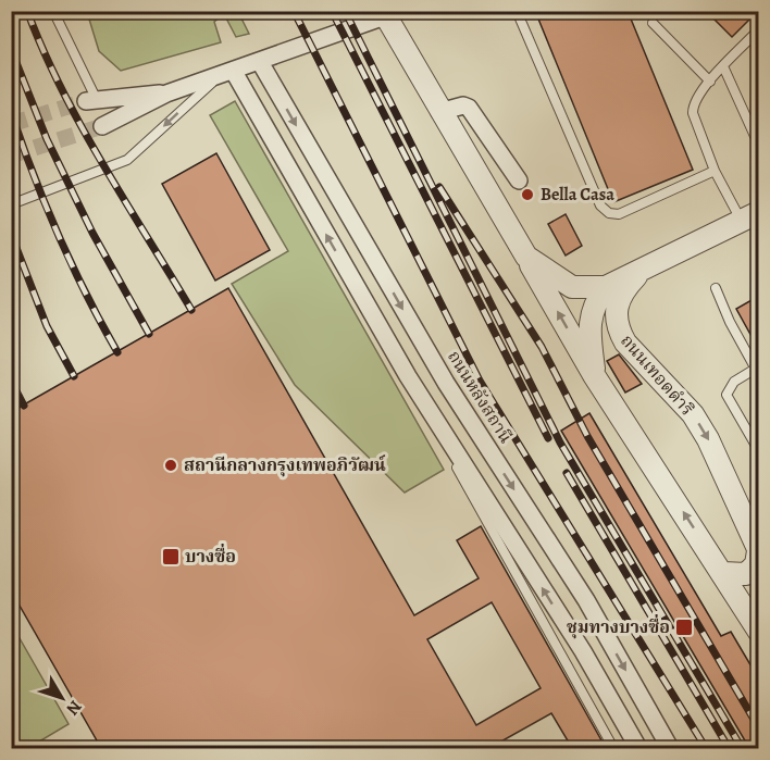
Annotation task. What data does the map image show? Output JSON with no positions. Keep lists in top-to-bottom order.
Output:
{
  "streets": {
    "street": ["ถนนเทอดดำริ", "ถนนหลังสถานี"]
  },
  "places": {
    "other": ["Bella Casa", "สถานีกลางกรุงเทพอภิวัฒน์"],
    "transit": ["บางซื่อ", "ชุมทางบางซื่อ"]
  },
  "north": "bottom right"
}
